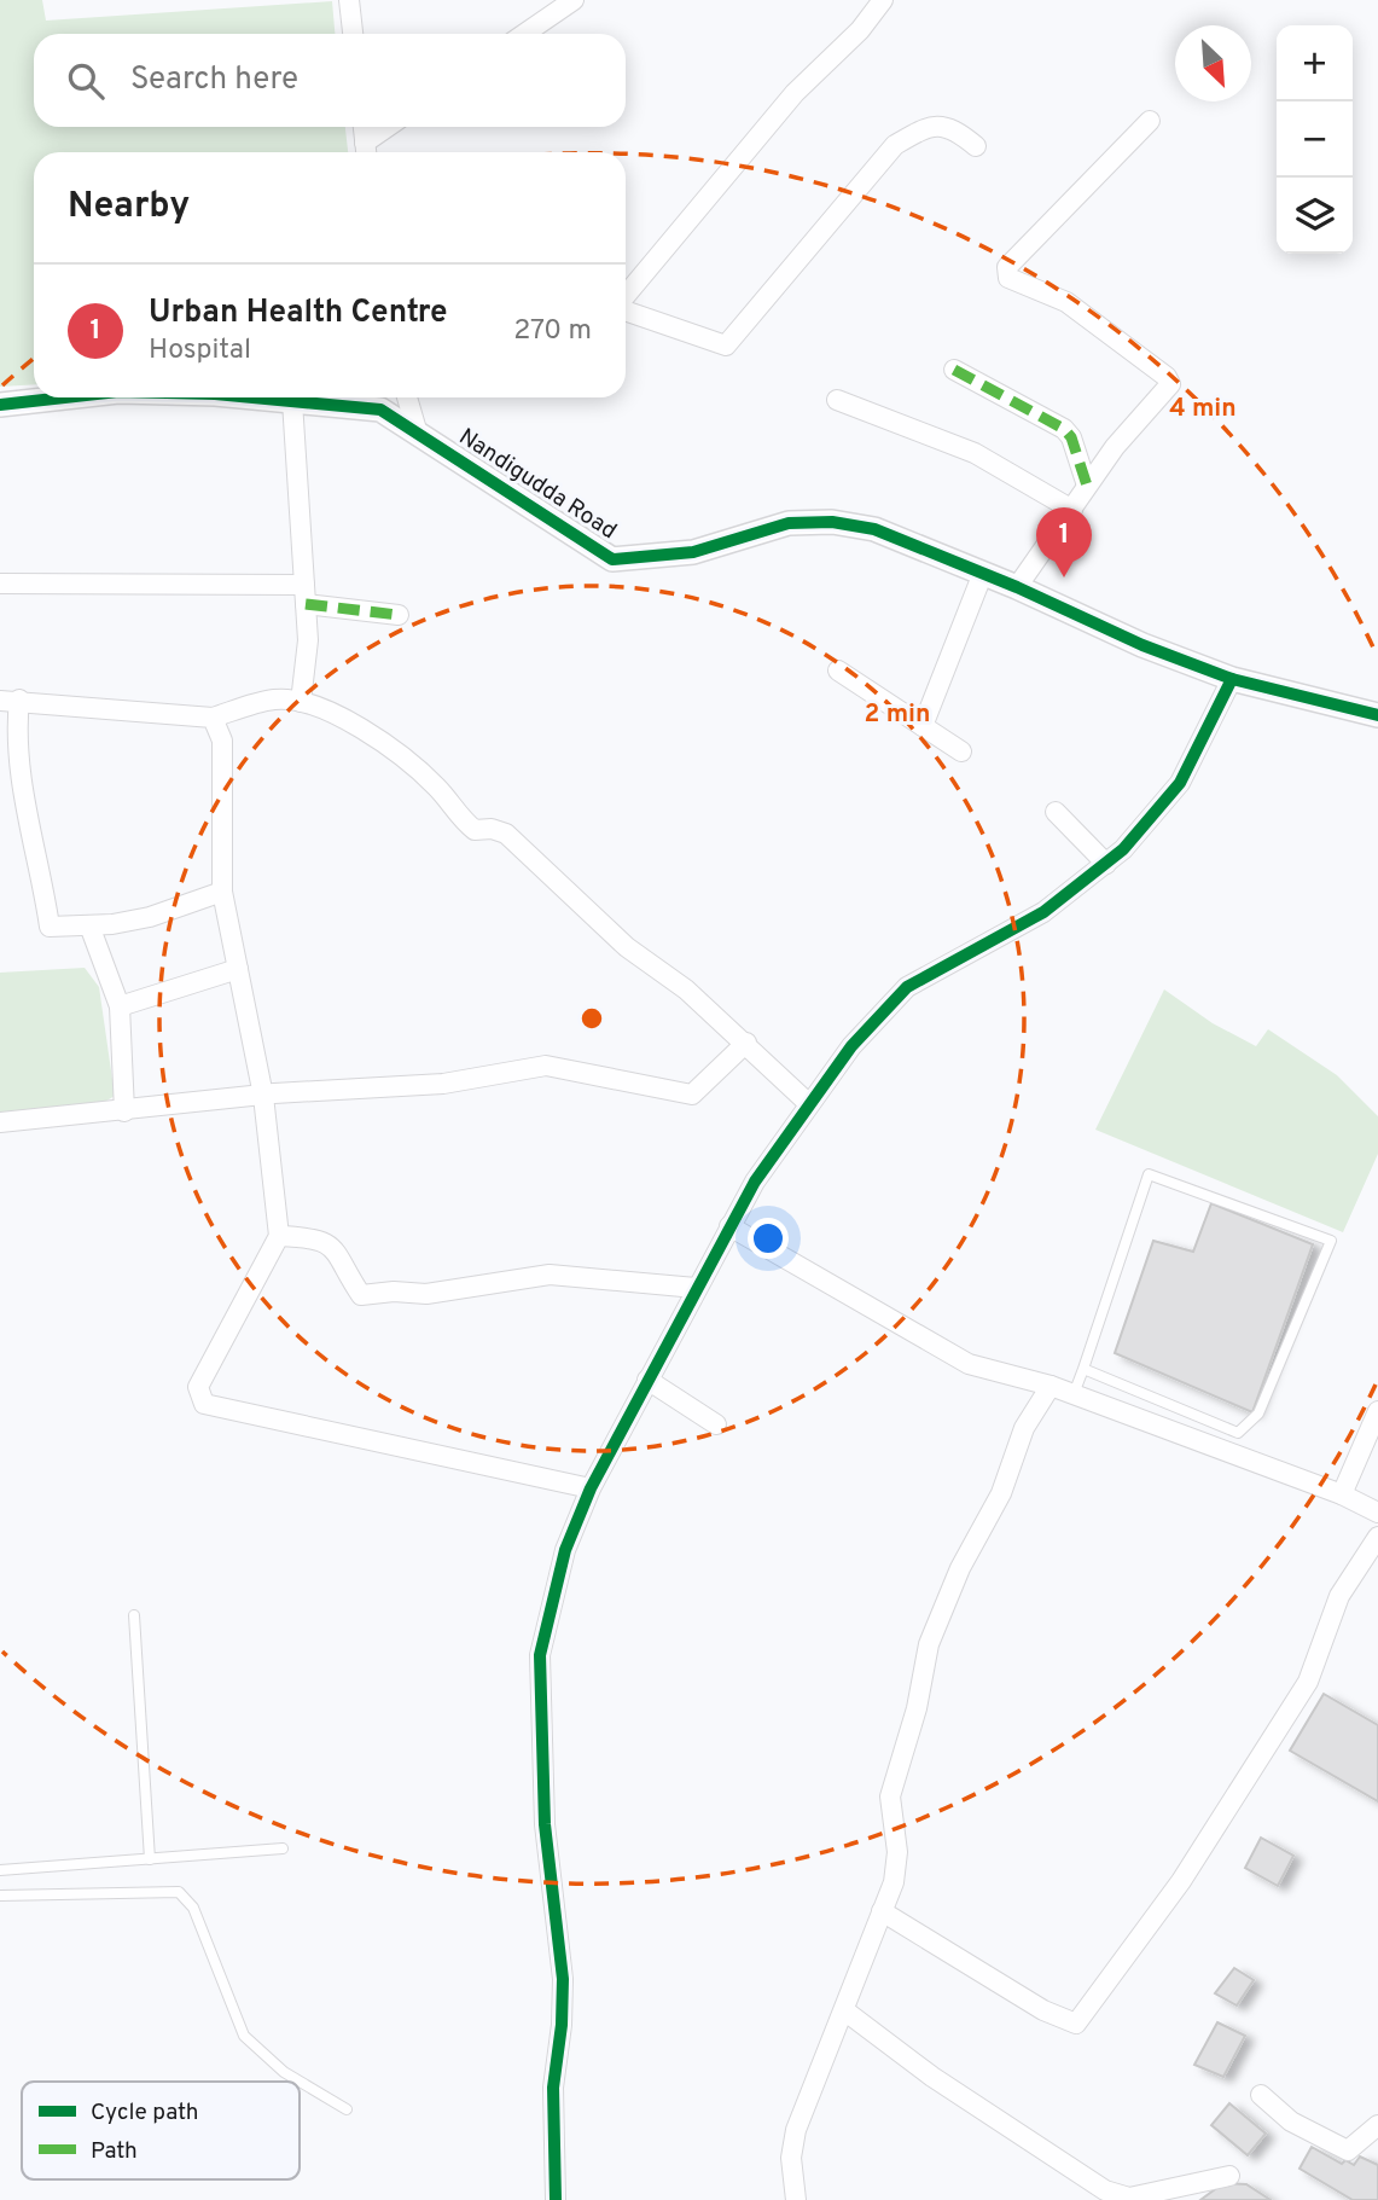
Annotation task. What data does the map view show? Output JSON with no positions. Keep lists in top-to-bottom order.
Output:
{
  "streets": {
    "street": ["Nandigudda Road"]
  },
  "legend": ["Cycle path", "Path"],
  "north": "bottom right",
  "page": {
    "map_buttons": ["+", "−"],
    "search": "Search here",
    "heading": "Nearby",
    "list": [
      {
        "mark": "1",
        "name": "Urban Health Centre",
        "note": "Hospital",
        "value": "270 m"
      }
    ],
    "pins": "1"
  },
  "rings": ["4 min", "2 min"]
}
